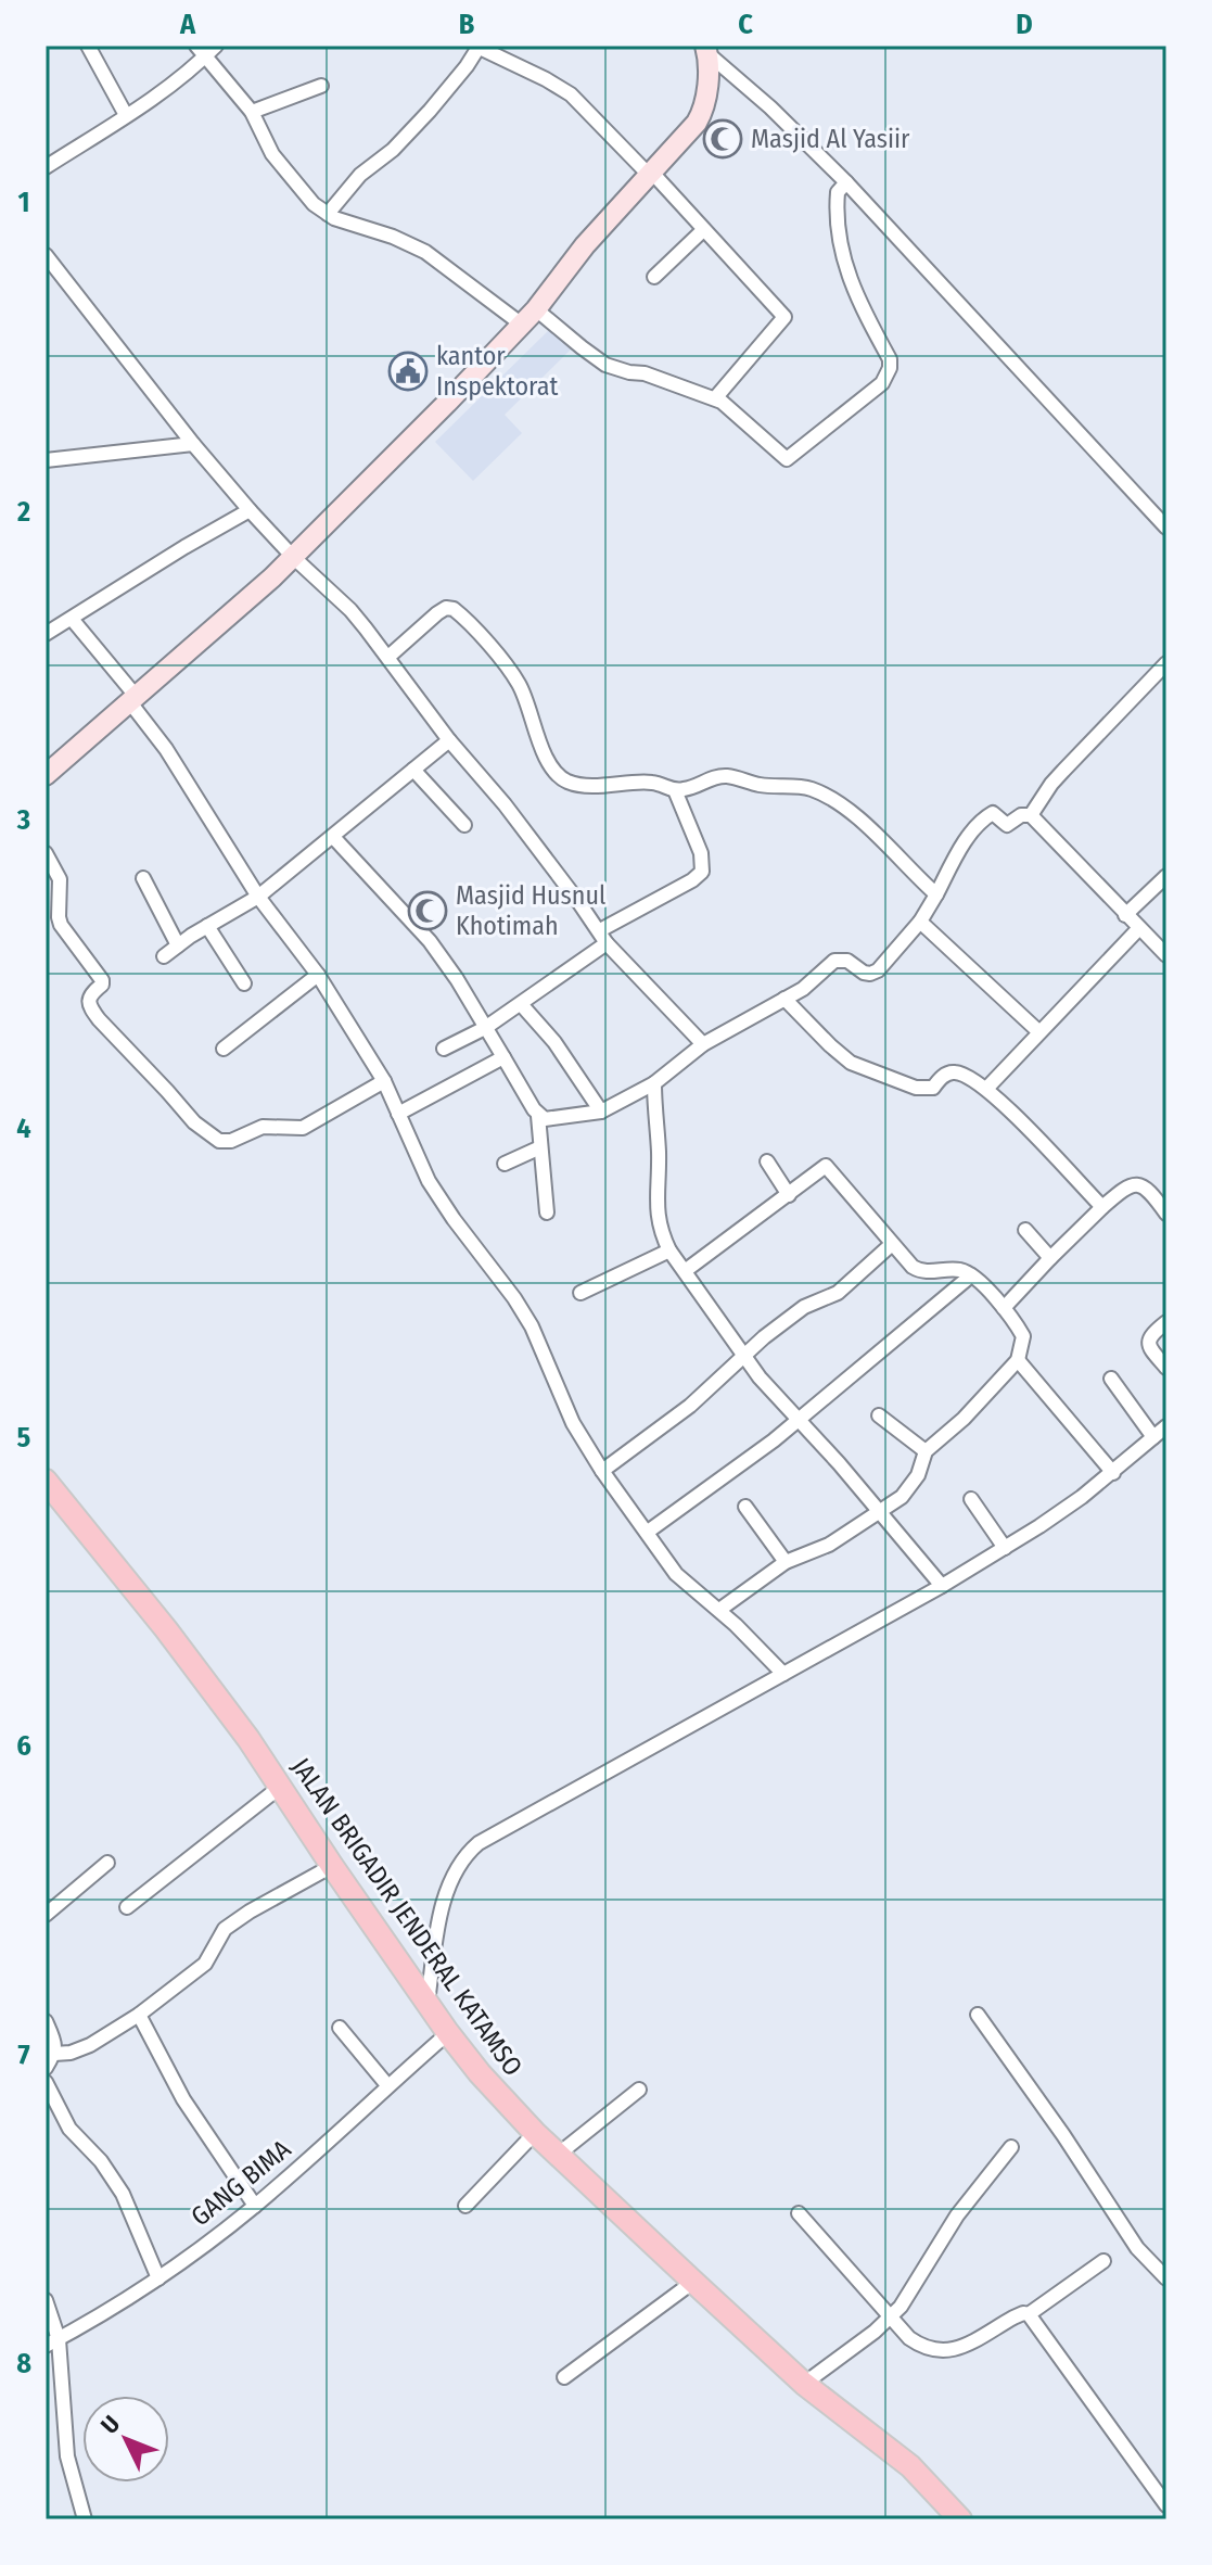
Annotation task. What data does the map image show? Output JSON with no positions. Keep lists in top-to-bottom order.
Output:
{
  "streets": {
    "main road": ["JALAN BRIGADIR JENDERAL KATAMSO"],
    "street": ["GANG BIMA"]
  },
  "crossings": [
    ["JALAN BRIGADIR JENDERAL KATAMSO", "GANG BIMA"]
  ],
  "places": {
    "mosque": ["Masjid Al Yasiir", "Masjid Husnul Khotimah"],
    "public building": ["kantor Inspektorat"]
  },
  "north": "top left",
  "grid": {
    "columns": [
      "A",
      "B",
      "C",
      "D"
    ],
    "rows": [
      "1",
      "2",
      "3",
      "4",
      "5",
      "6",
      "7",
      "8"
    ]
  }
}
